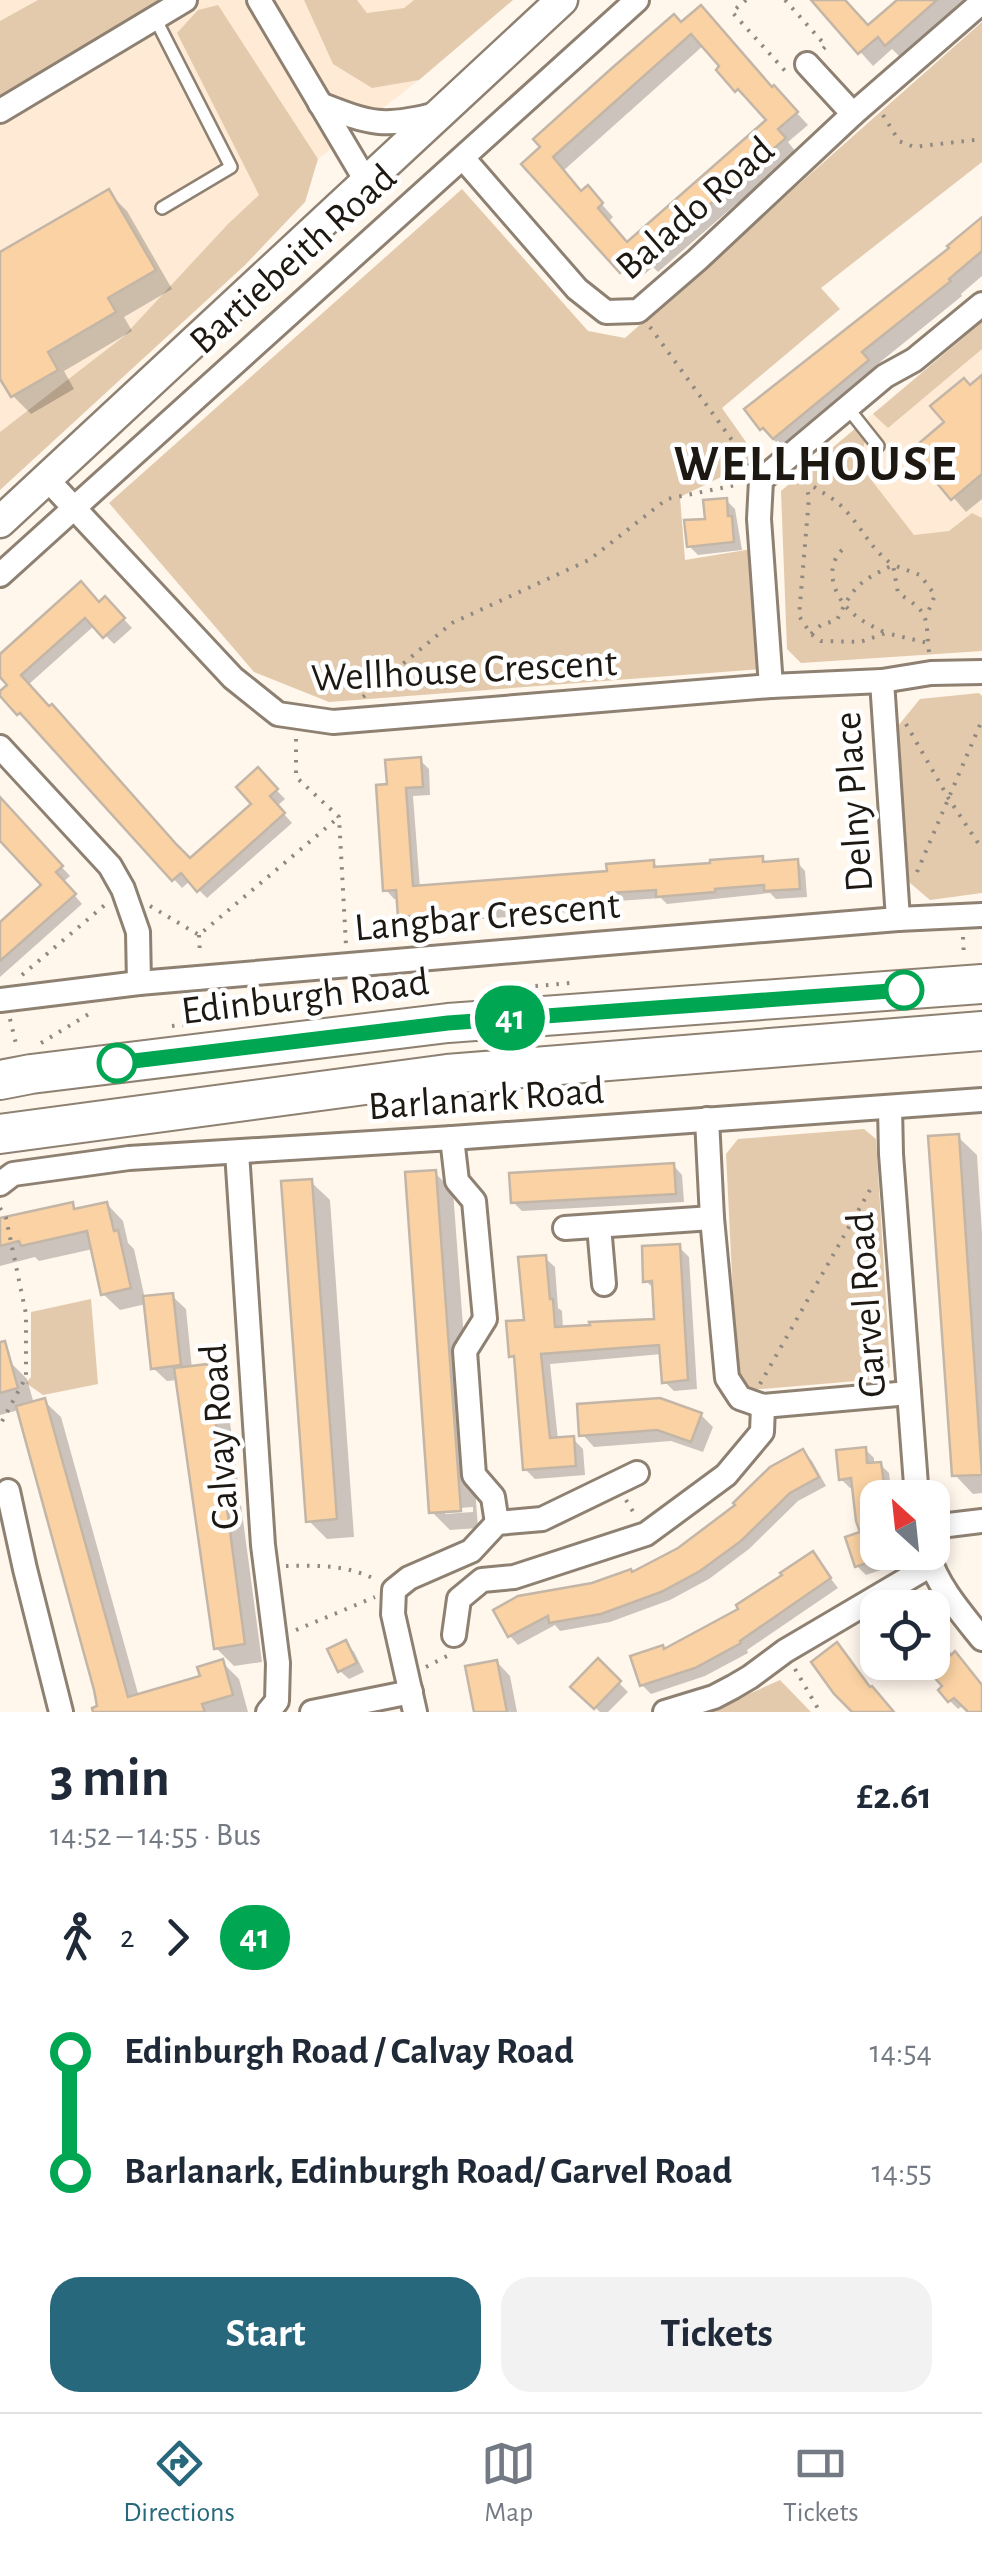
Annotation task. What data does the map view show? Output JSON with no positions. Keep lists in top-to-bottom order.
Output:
{
  "streets": {
    "main road": ["Edinburgh Road"],
    "street": [
      "Balado Road",
      "Bartiebeith Road",
      "Wellhouse Crescent",
      "Delny Place",
      "Langbar Crescent",
      "Barlanark Road",
      "Garvel Road",
      "Calvay Road"
    ]
  },
  "crossings": [
    ["Balado Road", "Bartiebeith Road"],
    ["Bartiebeith Road", "Wellhouse Crescent"],
    ["Wellhouse Crescent", "Delny Place"],
    ["Delny Place", "Langbar Crescent"],
    ["Barlanark Road", "Garvel Road"],
    ["Barlanark Road", "Calvay Road"]
  ],
  "districts": ["WELLHOUSE"],
  "lines": ["bus line 41"],
  "north": "top left",
  "page": {
    "on_map": "41",
    "heading": ["3 min", "14:52 – 14:55 · Bus", "£2.61"],
    "legs": ["2", "41"],
    "list": [
      {
        "name": "Edinburgh Road / Calvay Road",
        "value": "14:54"
      },
      {
        "name": "Barlanark, Edinburgh Road/ Garvel Road",
        "value": "14:55"
      }
    ],
    "buttons": ["Start", "Tickets"],
    "tabs": ["Directions", "Map", "Tickets"]
  }
}
